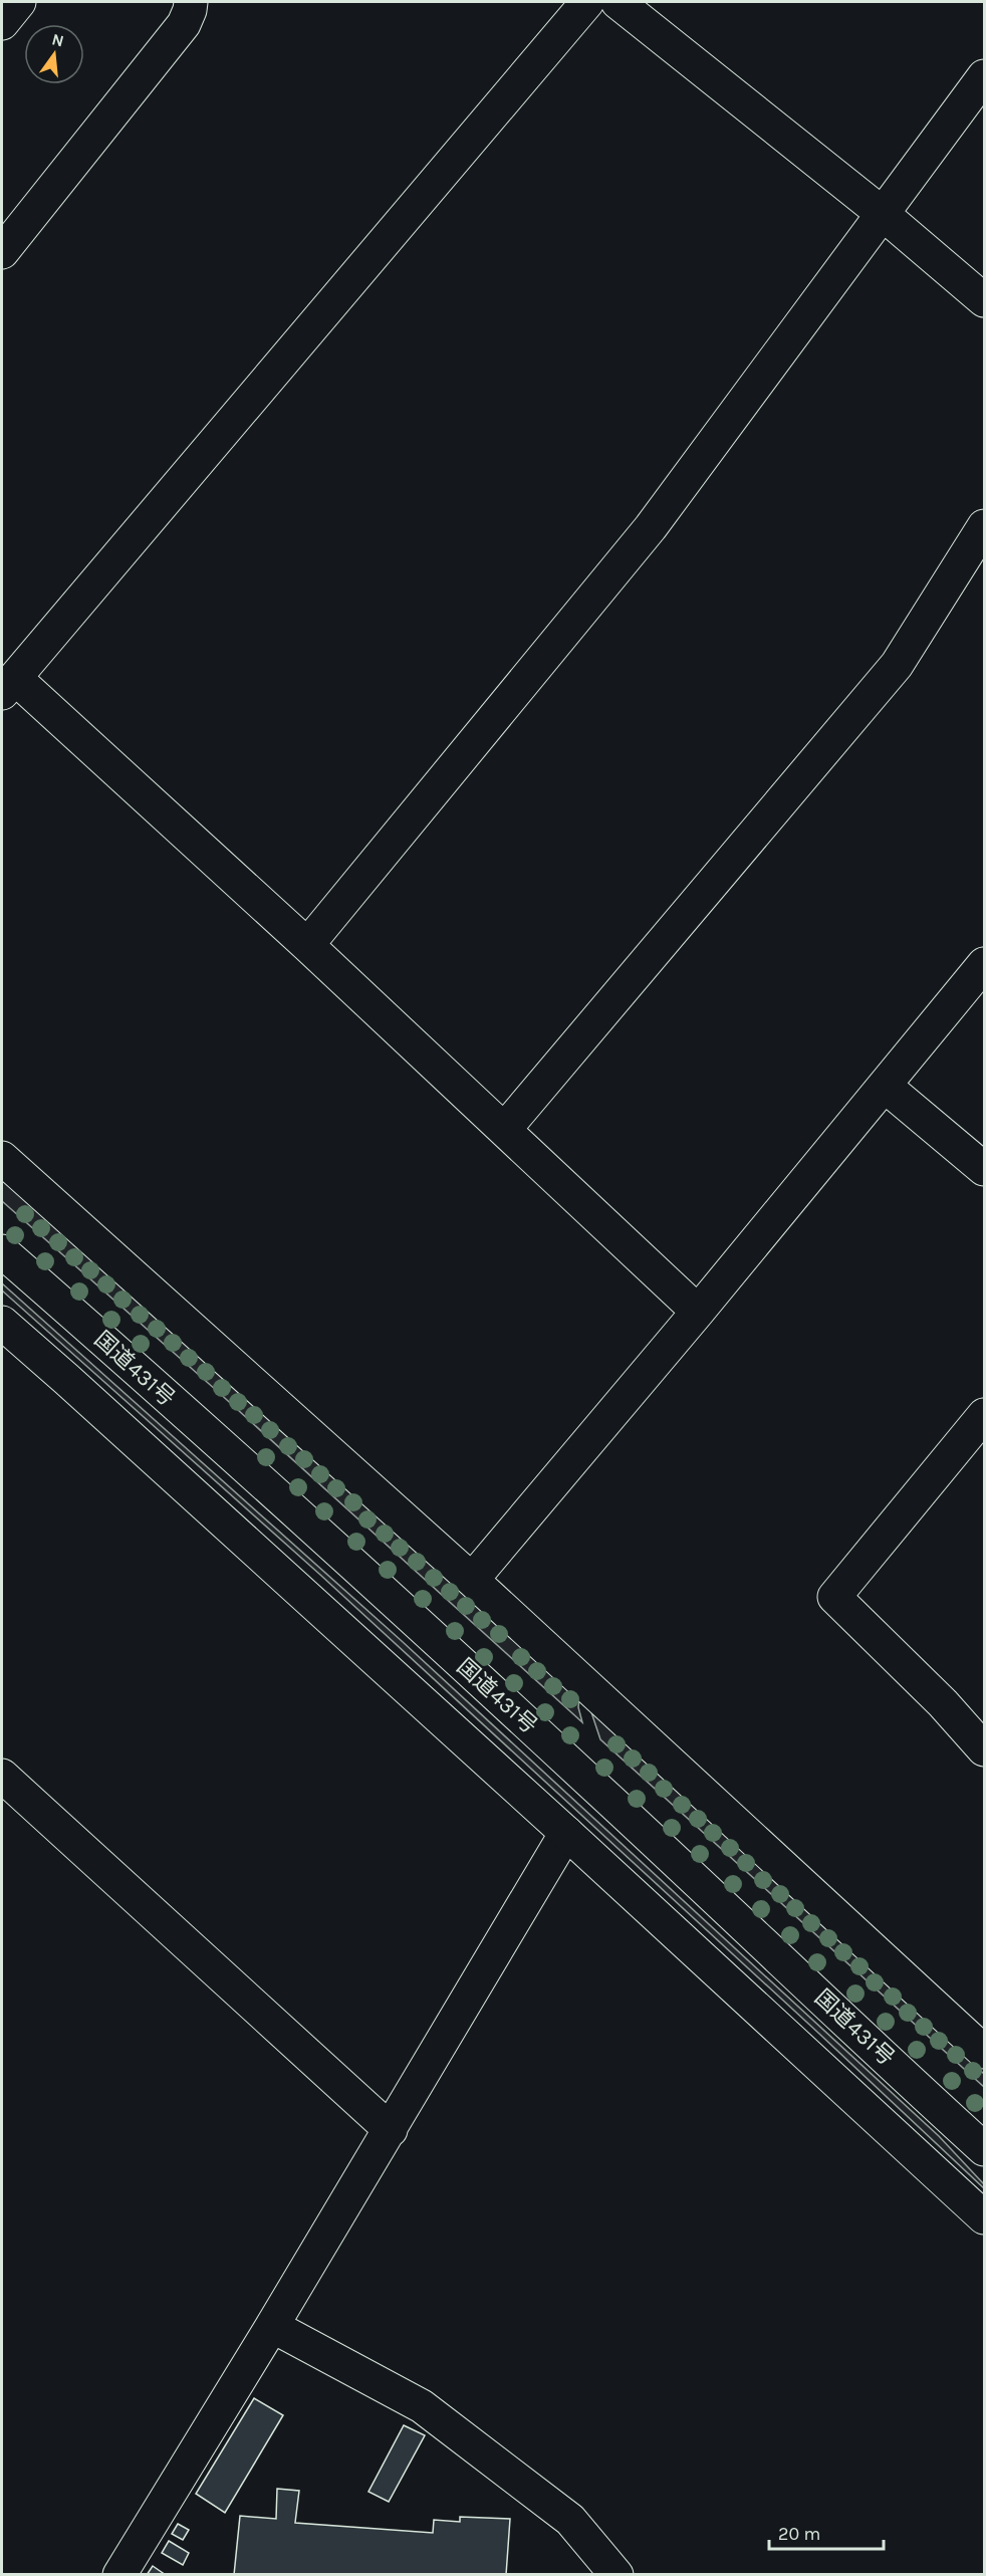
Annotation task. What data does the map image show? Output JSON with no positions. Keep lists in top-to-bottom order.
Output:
{
  "streets": {
    "main road": ["国道431号"]
  },
  "scale_bar": "20 m",
  "north": "top"
}
